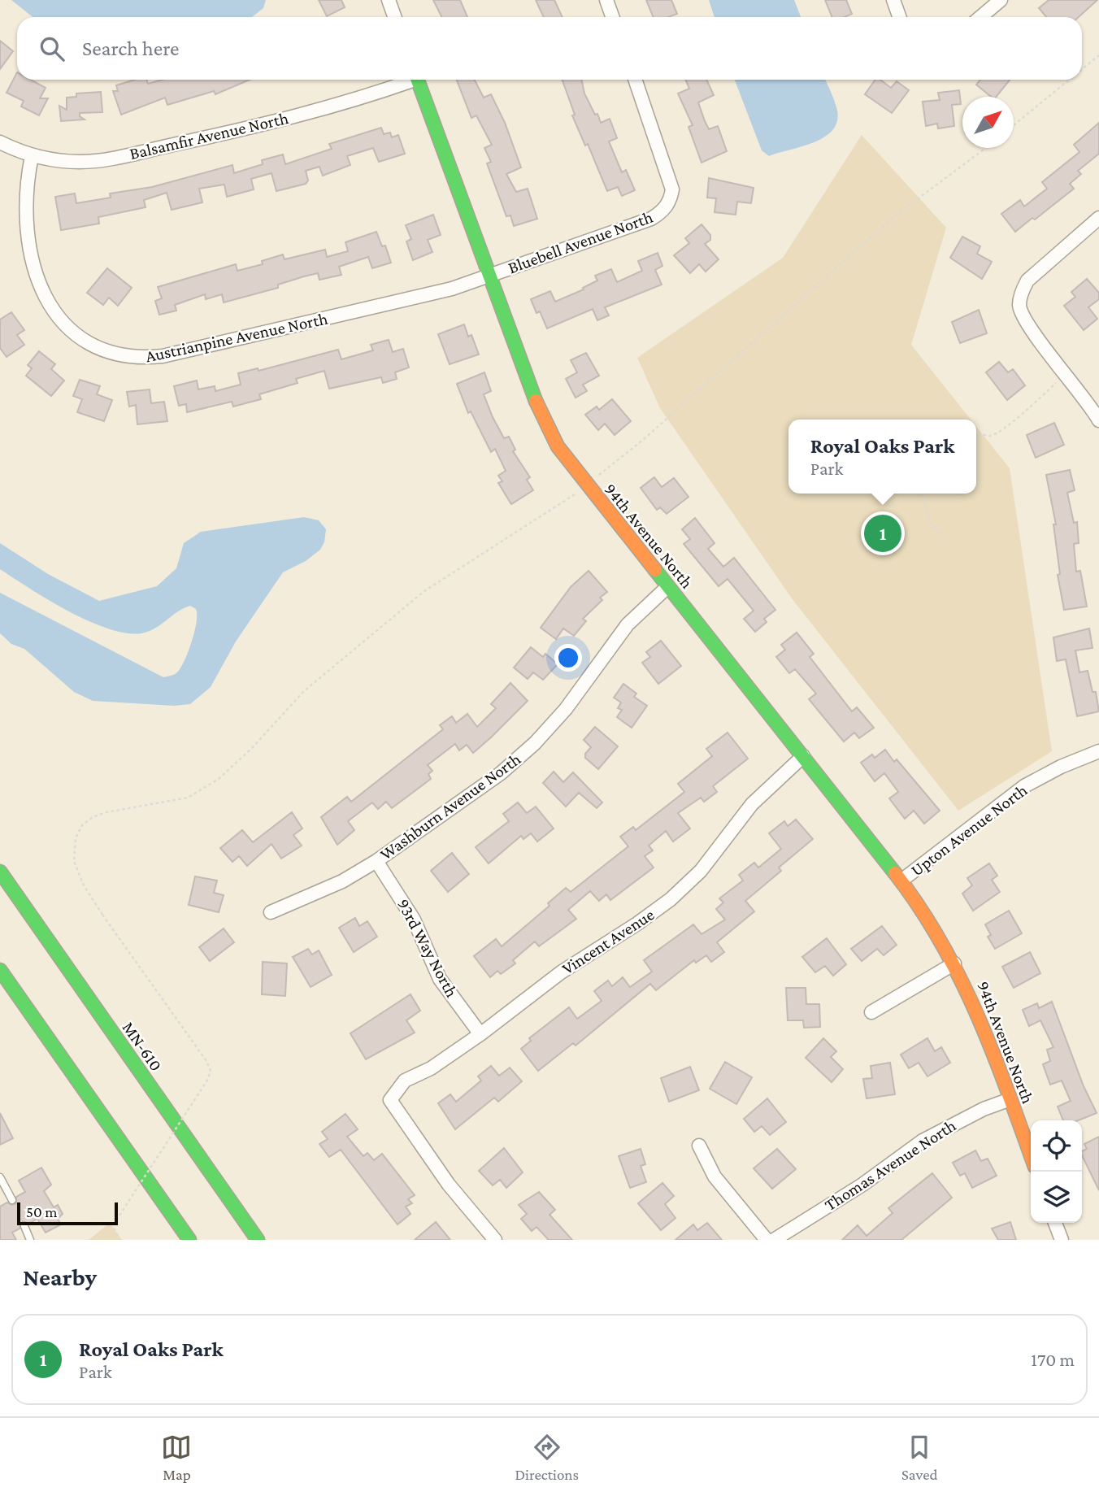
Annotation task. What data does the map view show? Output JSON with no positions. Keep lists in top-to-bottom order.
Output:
{
  "streets": {
    "main road": ["94th Avenue North", "MN-610"],
    "street": [
      "Balsamfir Avenue North",
      "Bluebell Avenue North",
      "Austrianpine Avenue North",
      "Washburn Avenue North",
      "Upton Avenue North",
      "Vincent Avenue",
      "93rd Way North",
      "Thomas Avenue North"
    ]
  },
  "crossings": [
    ["Balsamfir Avenue North", "Austrianpine Avenue North"],
    ["Bluebell Avenue North", "Austrianpine Avenue North"],
    ["Bluebell Avenue North", "94th Avenue North"],
    ["Austrianpine Avenue North", "94th Avenue North"],
    ["94th Avenue North", "Washburn Avenue North"],
    ["94th Avenue North", "Upton Avenue North"],
    ["94th Avenue North", "Vincent Avenue"],
    ["94th Avenue North", "Thomas Avenue North"],
    ["Washburn Avenue North", "93rd Way North"],
    ["Vincent Avenue", "93rd Way North"]
  ],
  "scale_bar": "50 m",
  "north": "top right",
  "page": {
    "search": "Search here",
    "popup": ["Royal Oaks Park", "Park"],
    "pins": "1",
    "scale": "50 m",
    "heading": "Nearby",
    "list": [
      {
        "mark": "1",
        "name": "Royal Oaks Park",
        "note": "Park",
        "value": "170 m"
      }
    ],
    "nav": ["Map", "Directions", "Saved"]
  }
}
